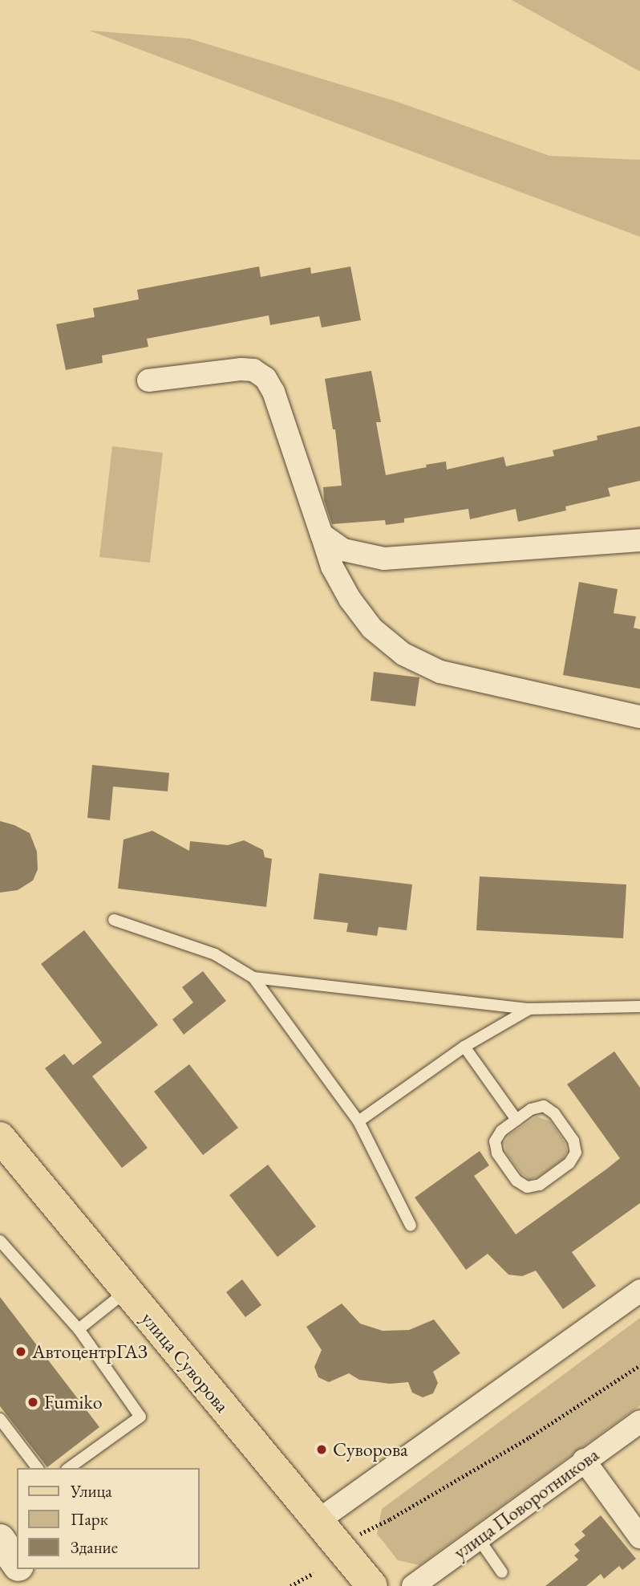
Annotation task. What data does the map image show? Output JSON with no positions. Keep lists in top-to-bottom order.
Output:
{
  "streets": {
    "main road": ["улица Суворова"],
    "street": ["улица Поворотникова"]
  },
  "places": ["АвтоцентрГАЗ", "Fumiko", "Суворова"],
  "legend": ["Улица", "Парк", "Здание"]
}
